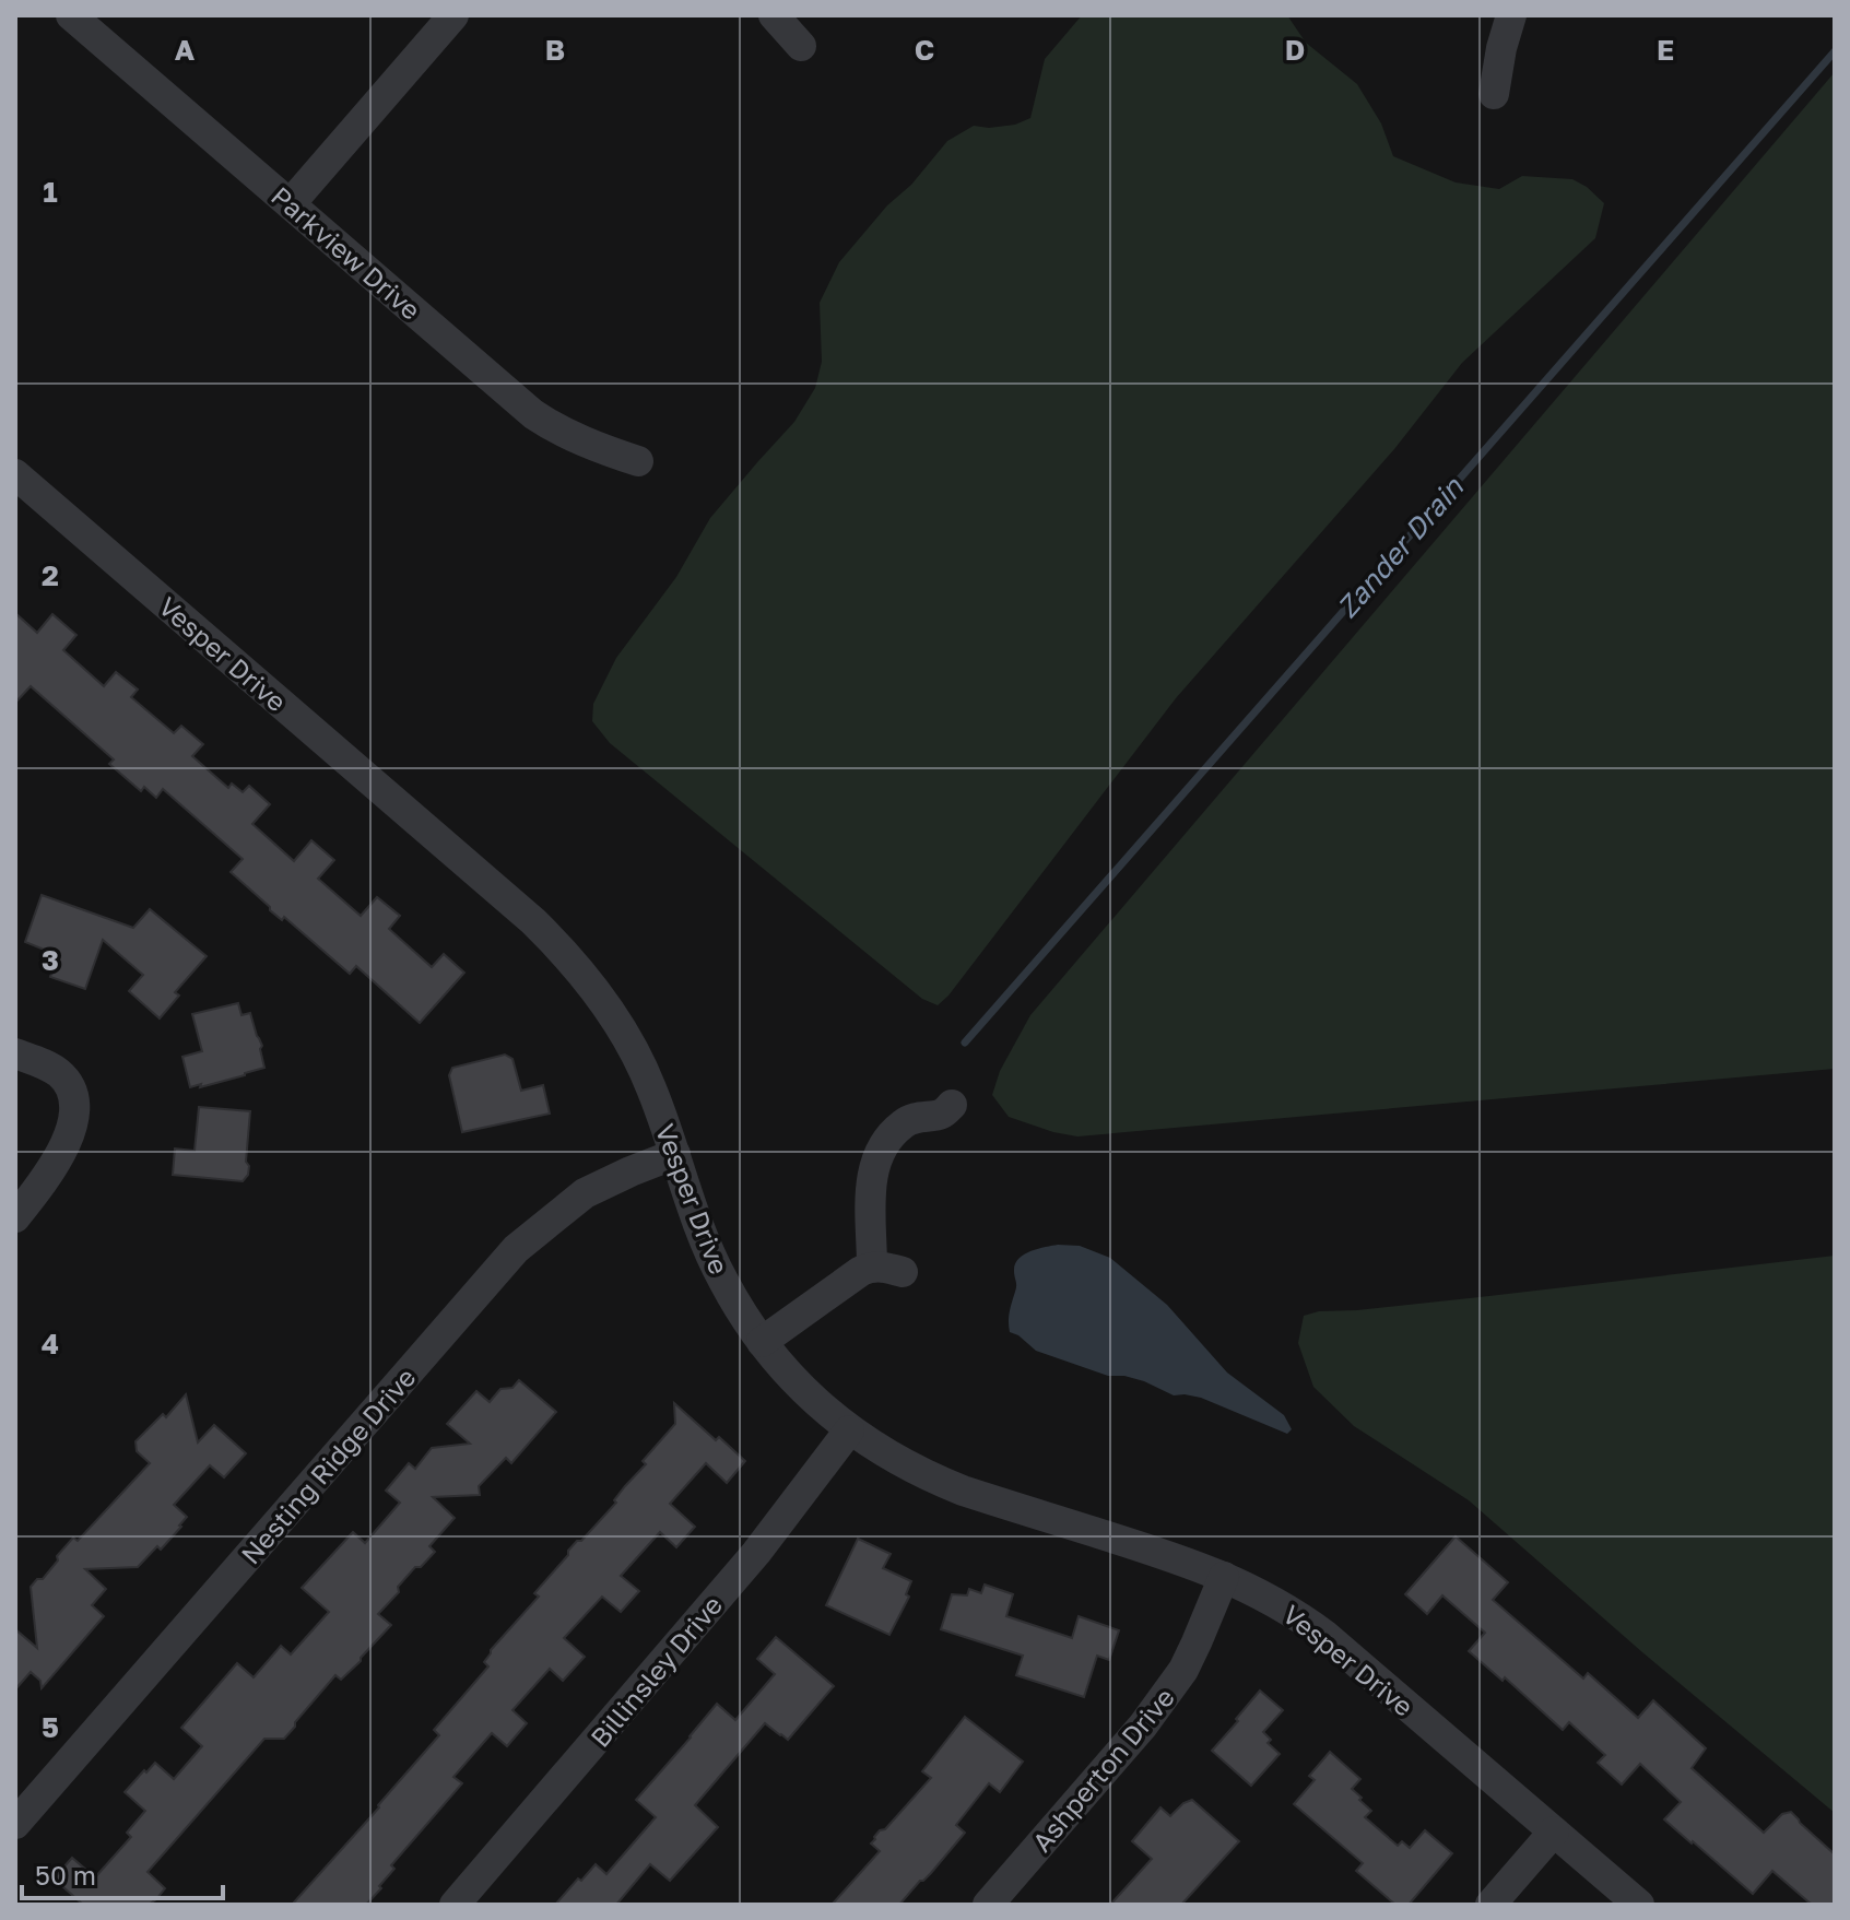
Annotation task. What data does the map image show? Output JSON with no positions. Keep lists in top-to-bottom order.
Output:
{
  "streets": {
    "street": [
      "Parkview Drive",
      "Vesper Drive",
      "Nesting Ridge Drive",
      "Billinsley Drive",
      "Ashperton Drive"
    ]
  },
  "crossings": [
    ["Vesper Drive", "Nesting Ridge Drive"],
    ["Vesper Drive", "Billinsley Drive"],
    ["Vesper Drive", "Ashperton Drive"]
  ],
  "water": ["Zander Drain"],
  "scale_bar": "50 m",
  "grid": {
    "columns": [
      "A",
      "B",
      "C",
      "D",
      "E"
    ],
    "rows": [
      "1",
      "2",
      "3",
      "4",
      "5"
    ]
  }
}
